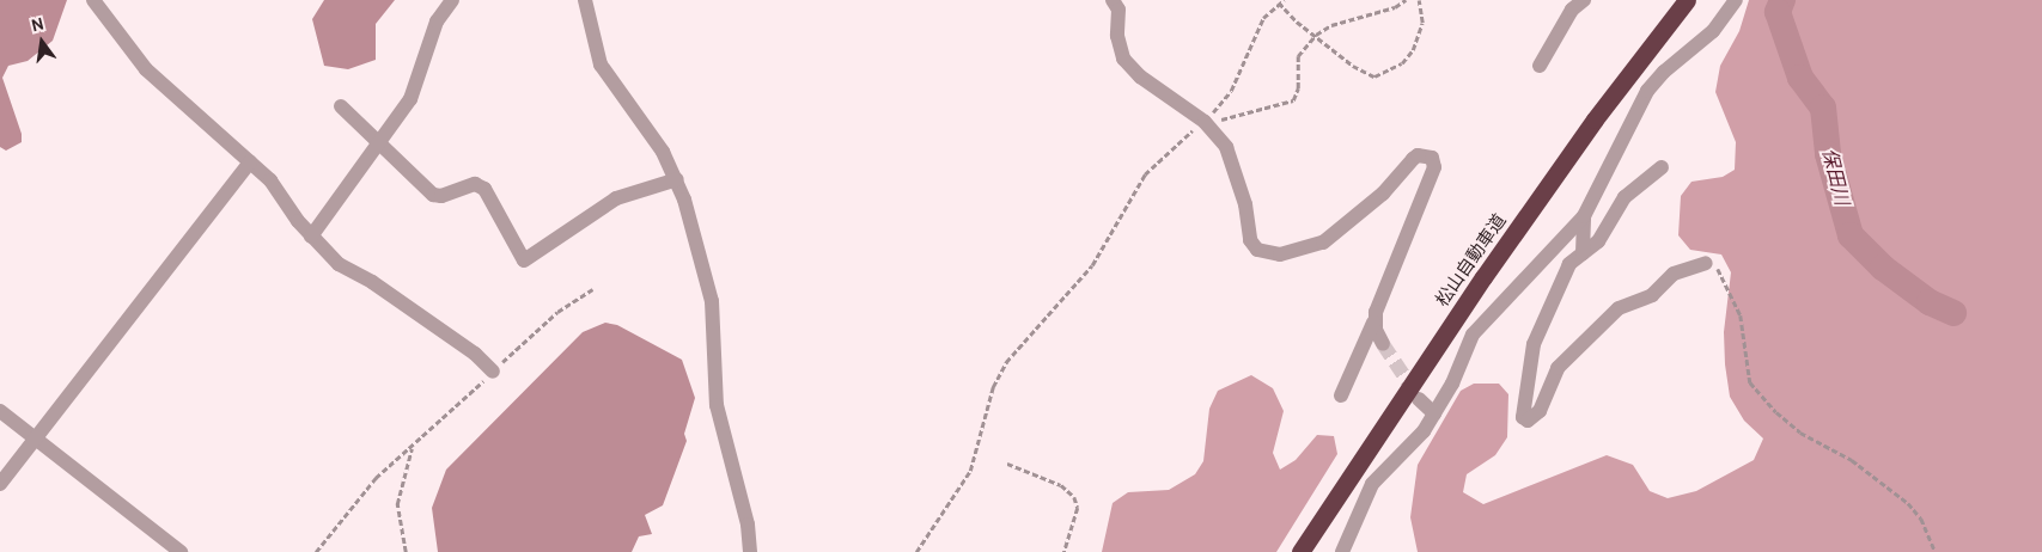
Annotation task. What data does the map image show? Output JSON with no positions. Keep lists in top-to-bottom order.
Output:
{
  "streets": {
    "highway": ["松山自動車道"]
  },
  "water": ["保田川"],
  "north": "top"
}
